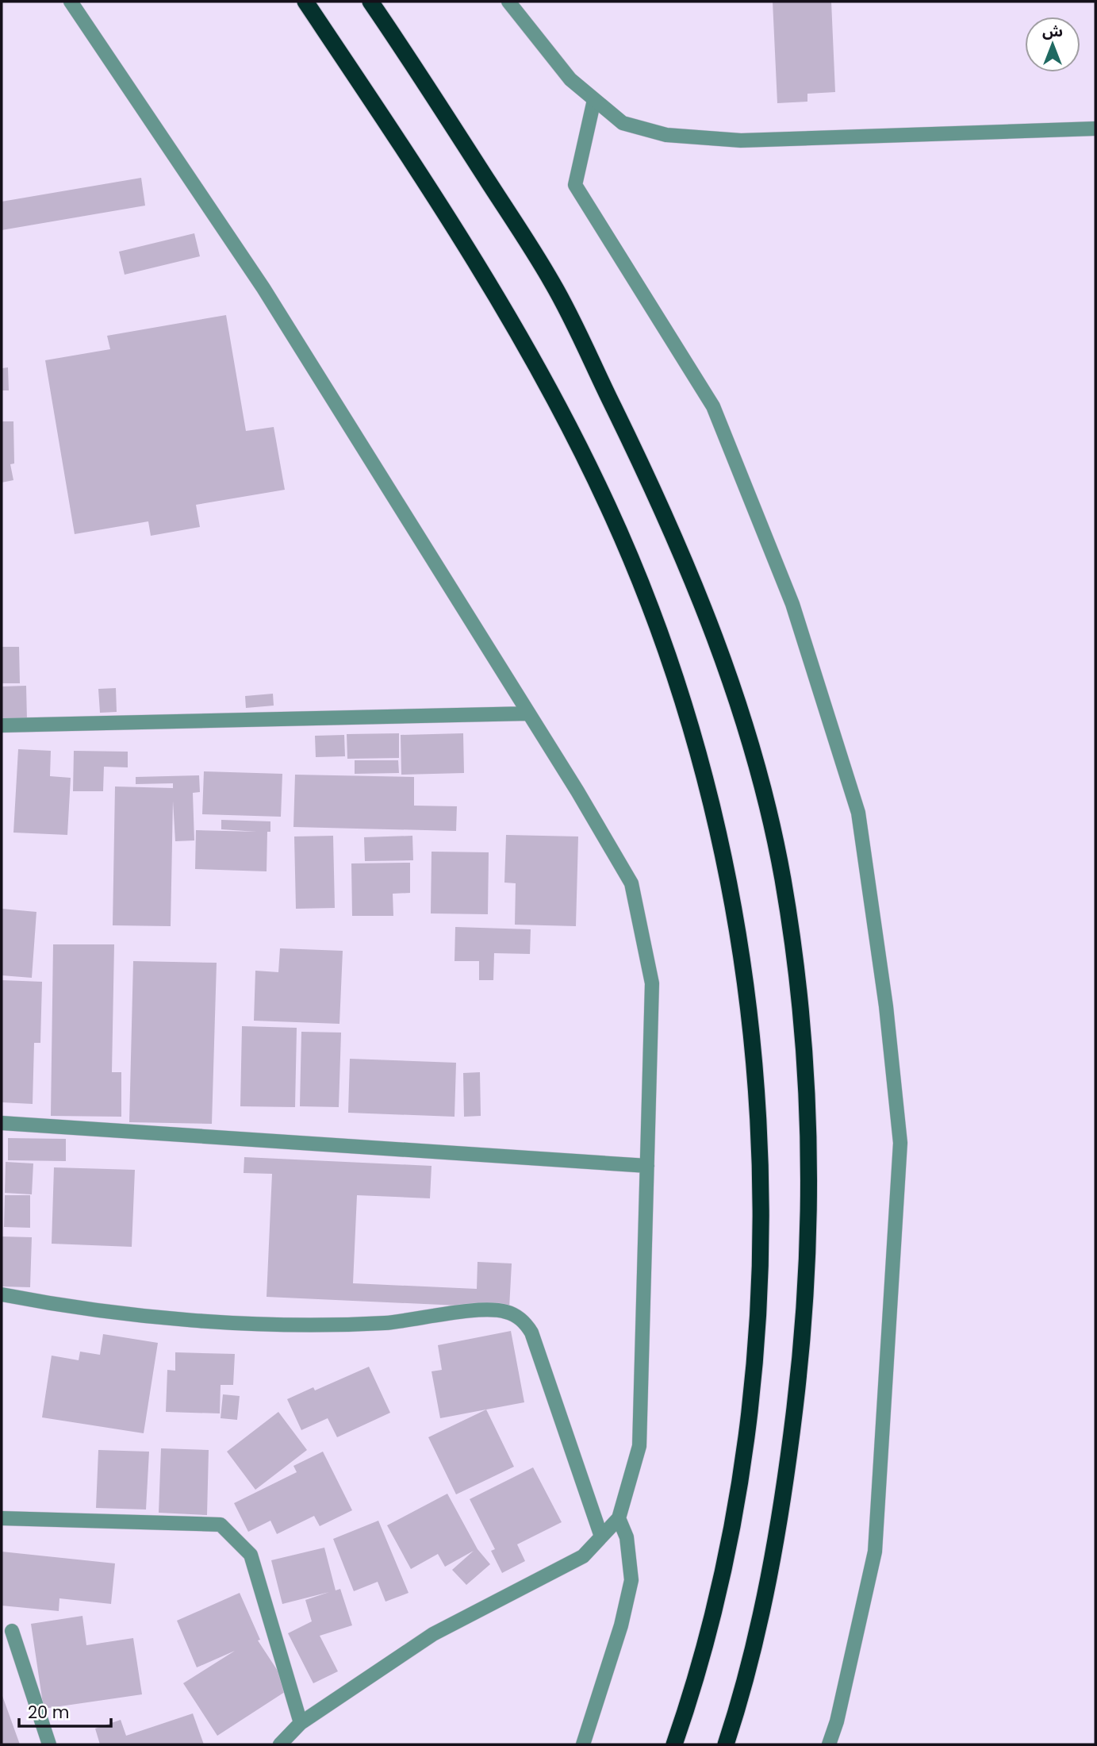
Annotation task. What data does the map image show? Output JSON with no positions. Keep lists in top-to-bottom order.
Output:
{
  "scale_bar": "20 m",
  "north": "top"
}
